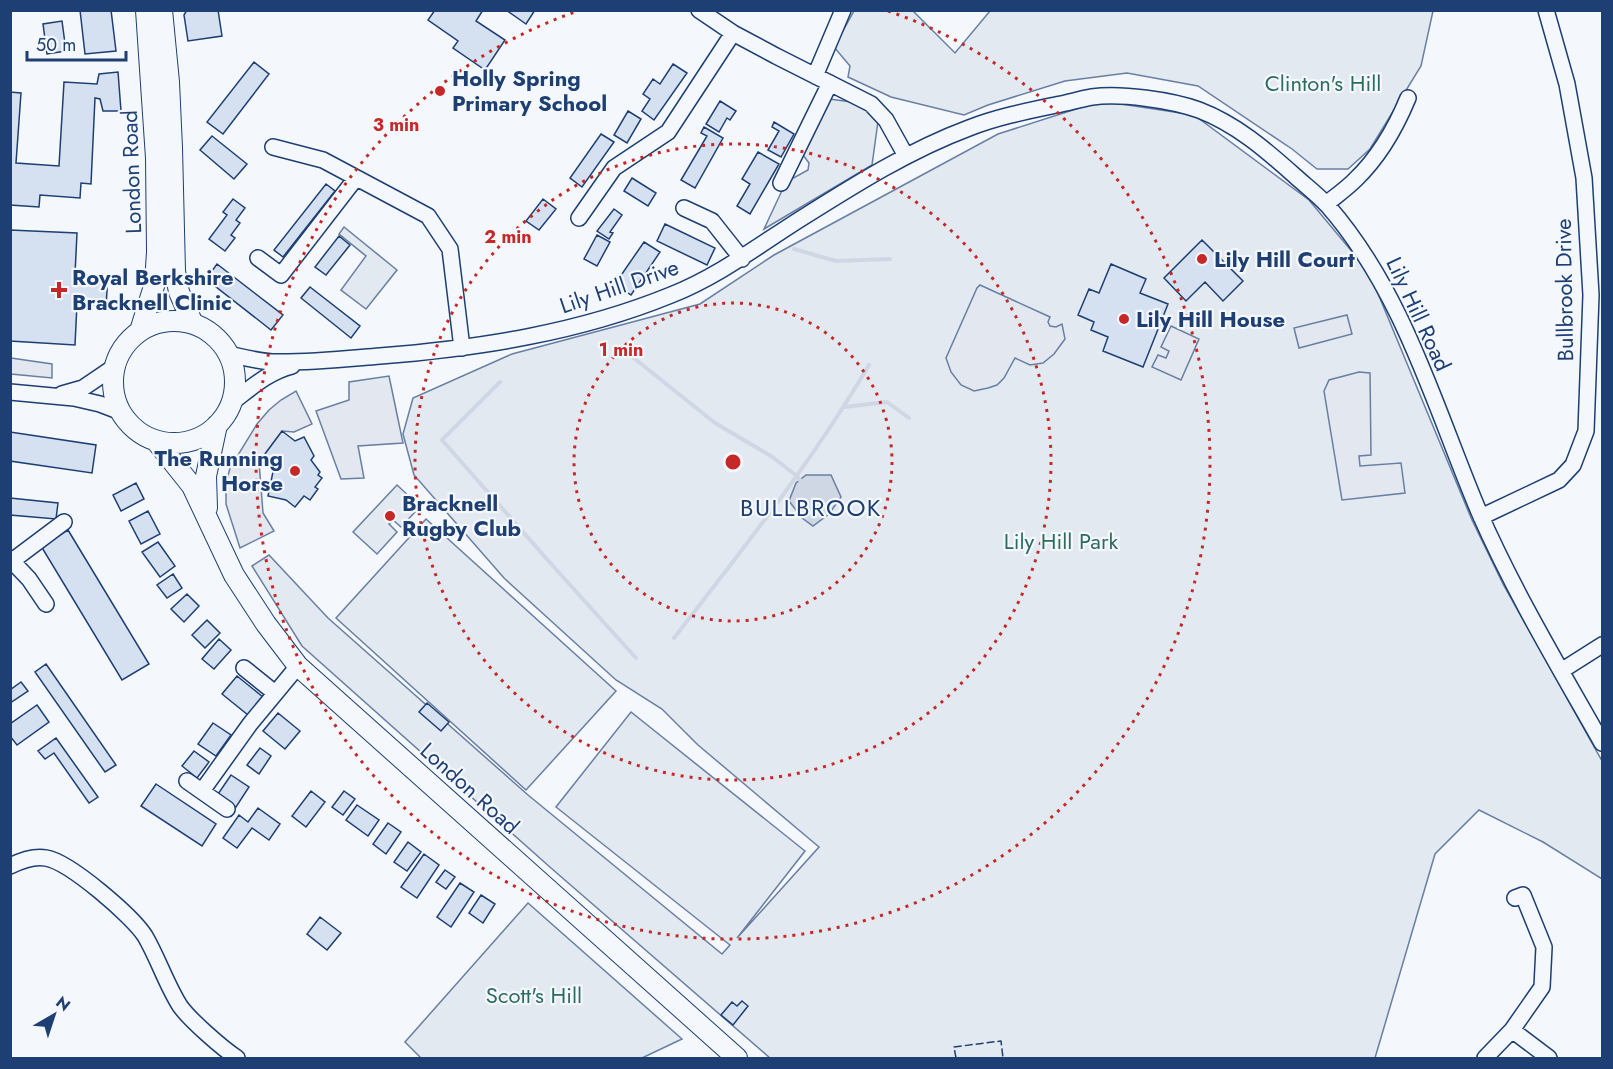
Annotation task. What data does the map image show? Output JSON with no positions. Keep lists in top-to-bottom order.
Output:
{
  "streets": {
    "main road": ["London Road"],
    "street": ["Lily Hill Drive", "Bullbrook Drive", "Lily Hill Road"]
  },
  "crossings": [
    ["London Road", "Lily Hill Drive"],
    ["Lily Hill Drive", "Lily Hill Road"],
    ["Bullbrook Drive", "Lily Hill Road"]
  ],
  "districts": ["BULLBROOK"],
  "parks": ["Clinton's Hill", "Lily Hill Park", "Scott's Hill"],
  "places": {
    "other": [
      "Holly Spring Primary School",
      "Lily Hill Court",
      "Lily Hill House",
      "The Running Horse",
      "Bracknell Rugby Club"
    ],
    "health": ["Royal Berkshire Bracknell Clinic"]
  },
  "scale_bar": "50 m",
  "north": "top right",
  "rings": ["3 min", "2 min", "1 min"]
}
